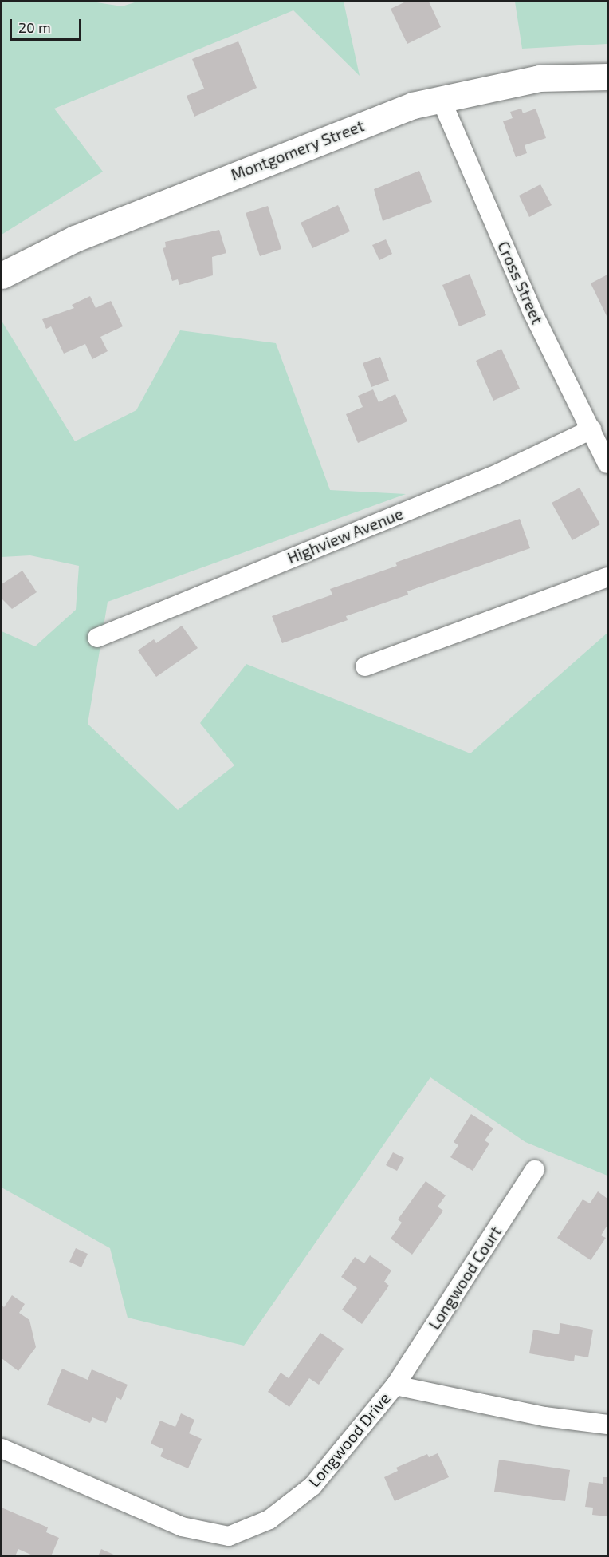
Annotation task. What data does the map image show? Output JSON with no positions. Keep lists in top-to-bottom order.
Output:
{
  "streets": {
    "main road": ["Montgomery Street"],
    "street": [
      "Cross Street",
      "Highview Avenue",
      "Longwood Court",
      "Longwood Drive"
    ]
  },
  "crossings": [
    ["Montgomery Street", "Cross Street"],
    ["Cross Street", "Highview Avenue"],
    ["Longwood Court", "Longwood Drive"]
  ],
  "scale_bar": "20 m"
}
